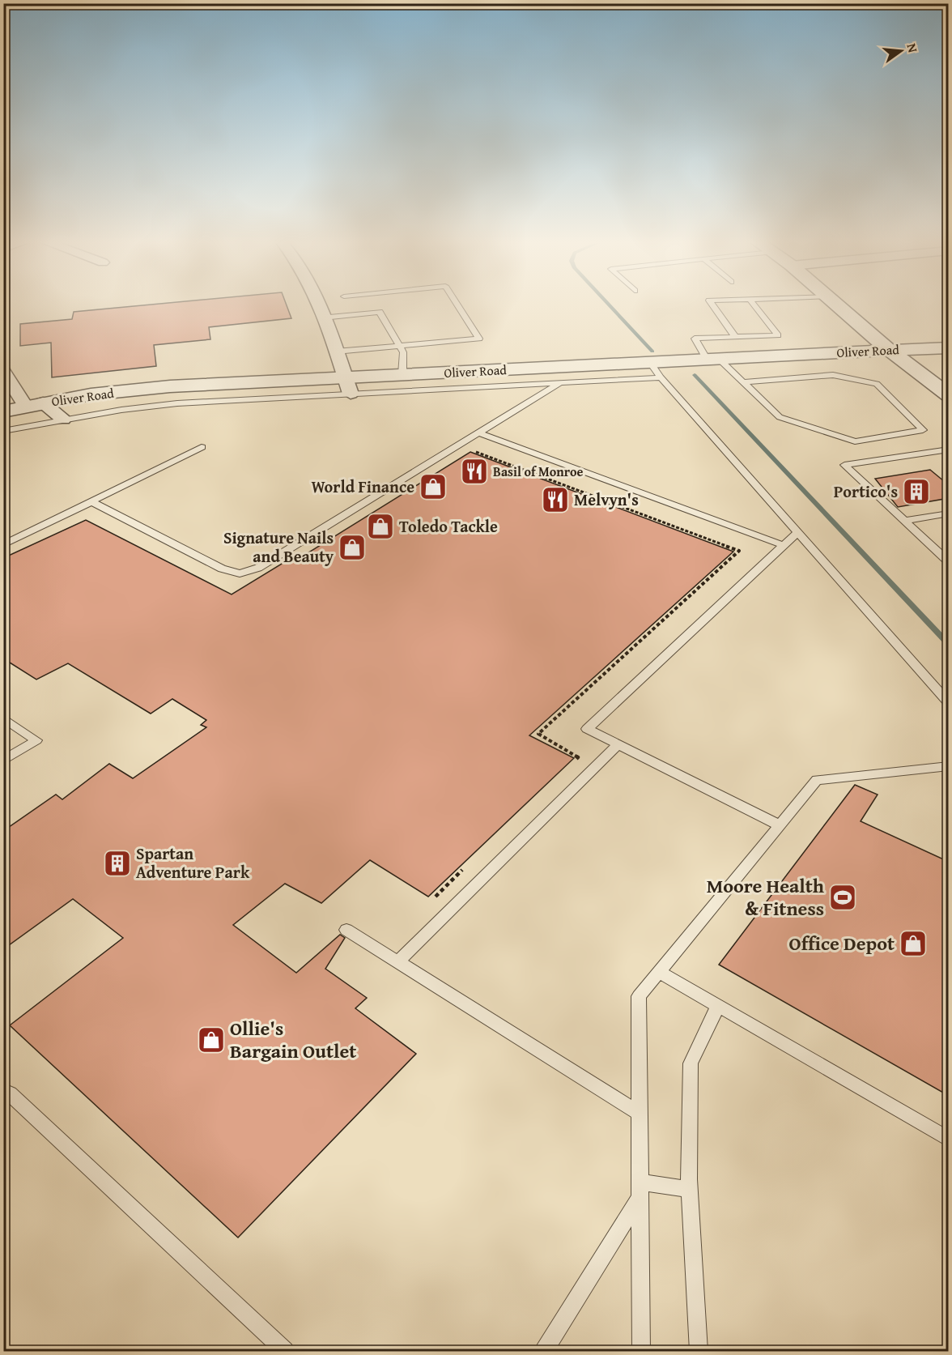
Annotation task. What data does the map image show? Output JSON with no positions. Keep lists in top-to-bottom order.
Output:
{
  "streets": {
    "street": ["Oliver Road"]
  },
  "places": {
    "restaurant": ["Basil of Monroe", "Melvyn's"],
    "shop": [
      "World Finance",
      "Toledo Tackle",
      "Signature Nails and Beauty",
      "Office Depot",
      "Ollie's Bargain Outlet"
    ],
    "building": ["Portico's", "Spartan Adventure Park"],
    "sports": ["Moore Health & Fitness"]
  },
  "north": "right"
}
